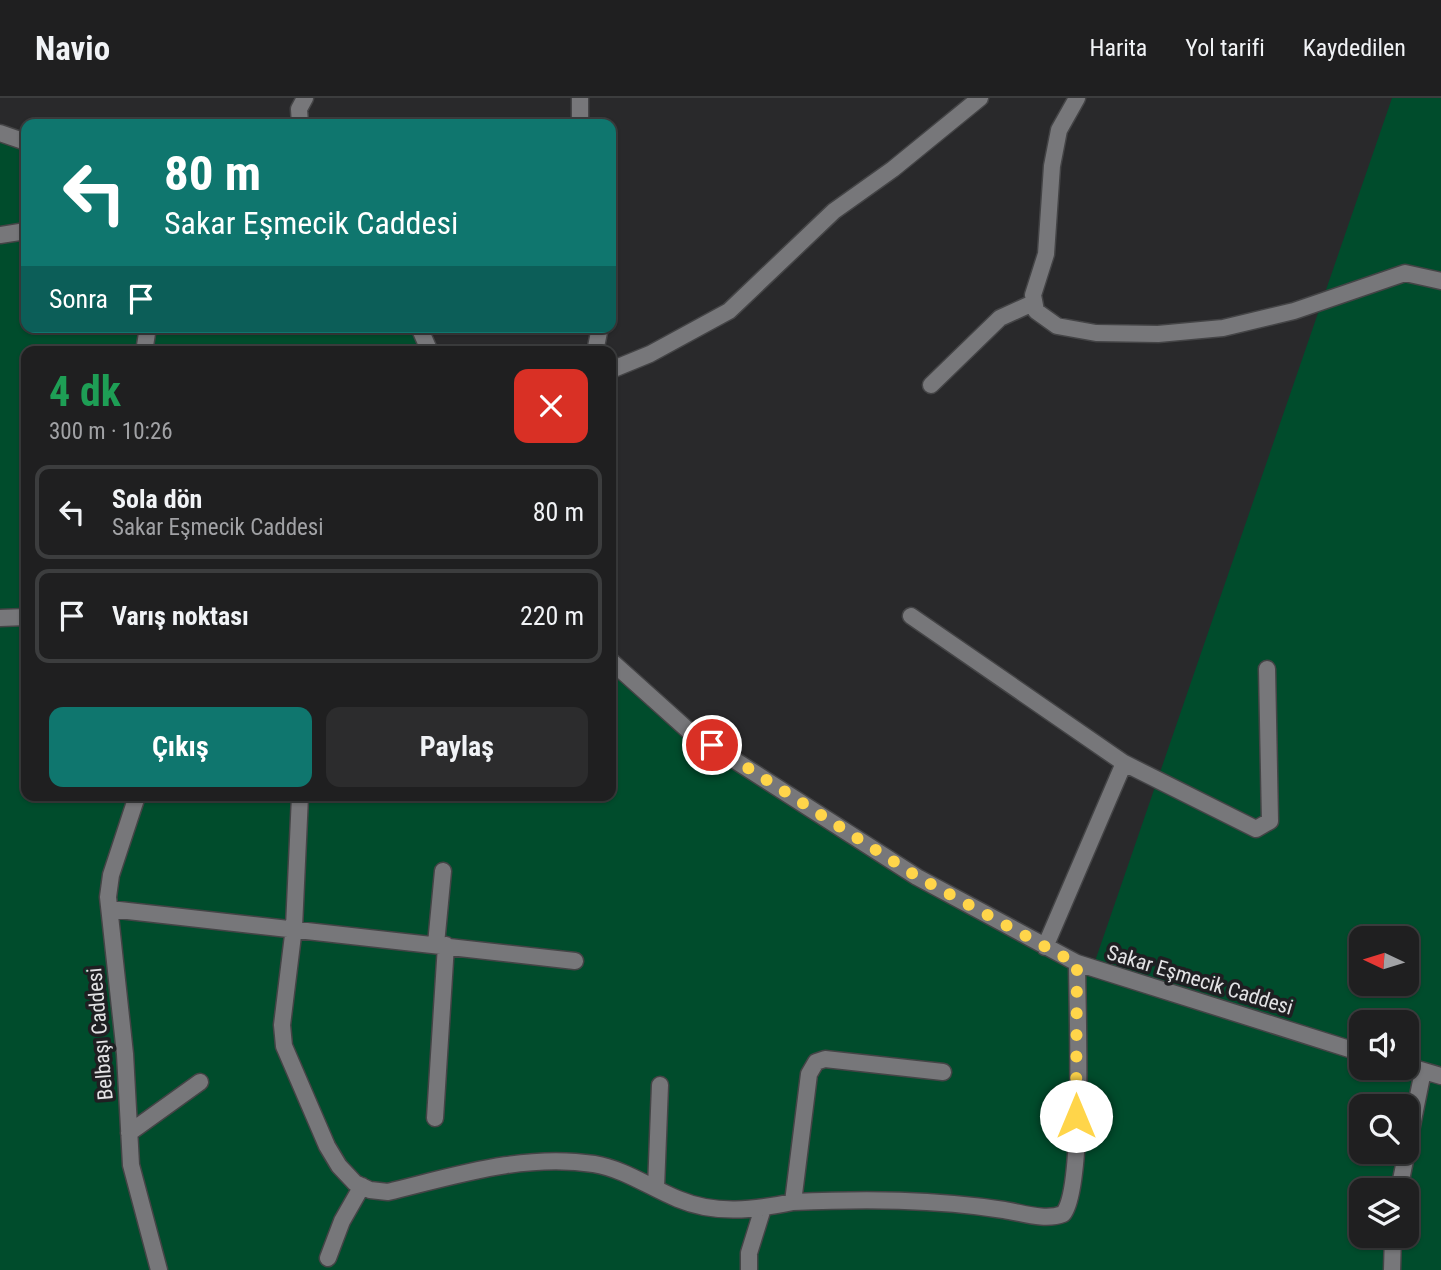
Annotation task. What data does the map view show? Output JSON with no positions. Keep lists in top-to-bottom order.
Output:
{
  "streets": {
    "street": ["Sakar Eşmecik Caddesi", "Belbaşı Caddesi"]
  },
  "north": "left",
  "page": {
    "header": "Navio",
    "nav": ["Harita", "Yol tarifi", "Kaydedilen"],
    "turn": ["80 m", "Sakar Eşmecik Caddesi"],
    "then": "Sonra",
    "heading": ["4 dk", "300 m · 10:26"],
    "list": [
      {
        "name": "Sola dön",
        "note": "Sakar Eşmecik Caddesi",
        "value": "80 m"
      },
      {
        "name": "Varış noktası",
        "value": "220 m"
      }
    ],
    "buttons": ["Çıkış", "Paylaş"]
  }
}
